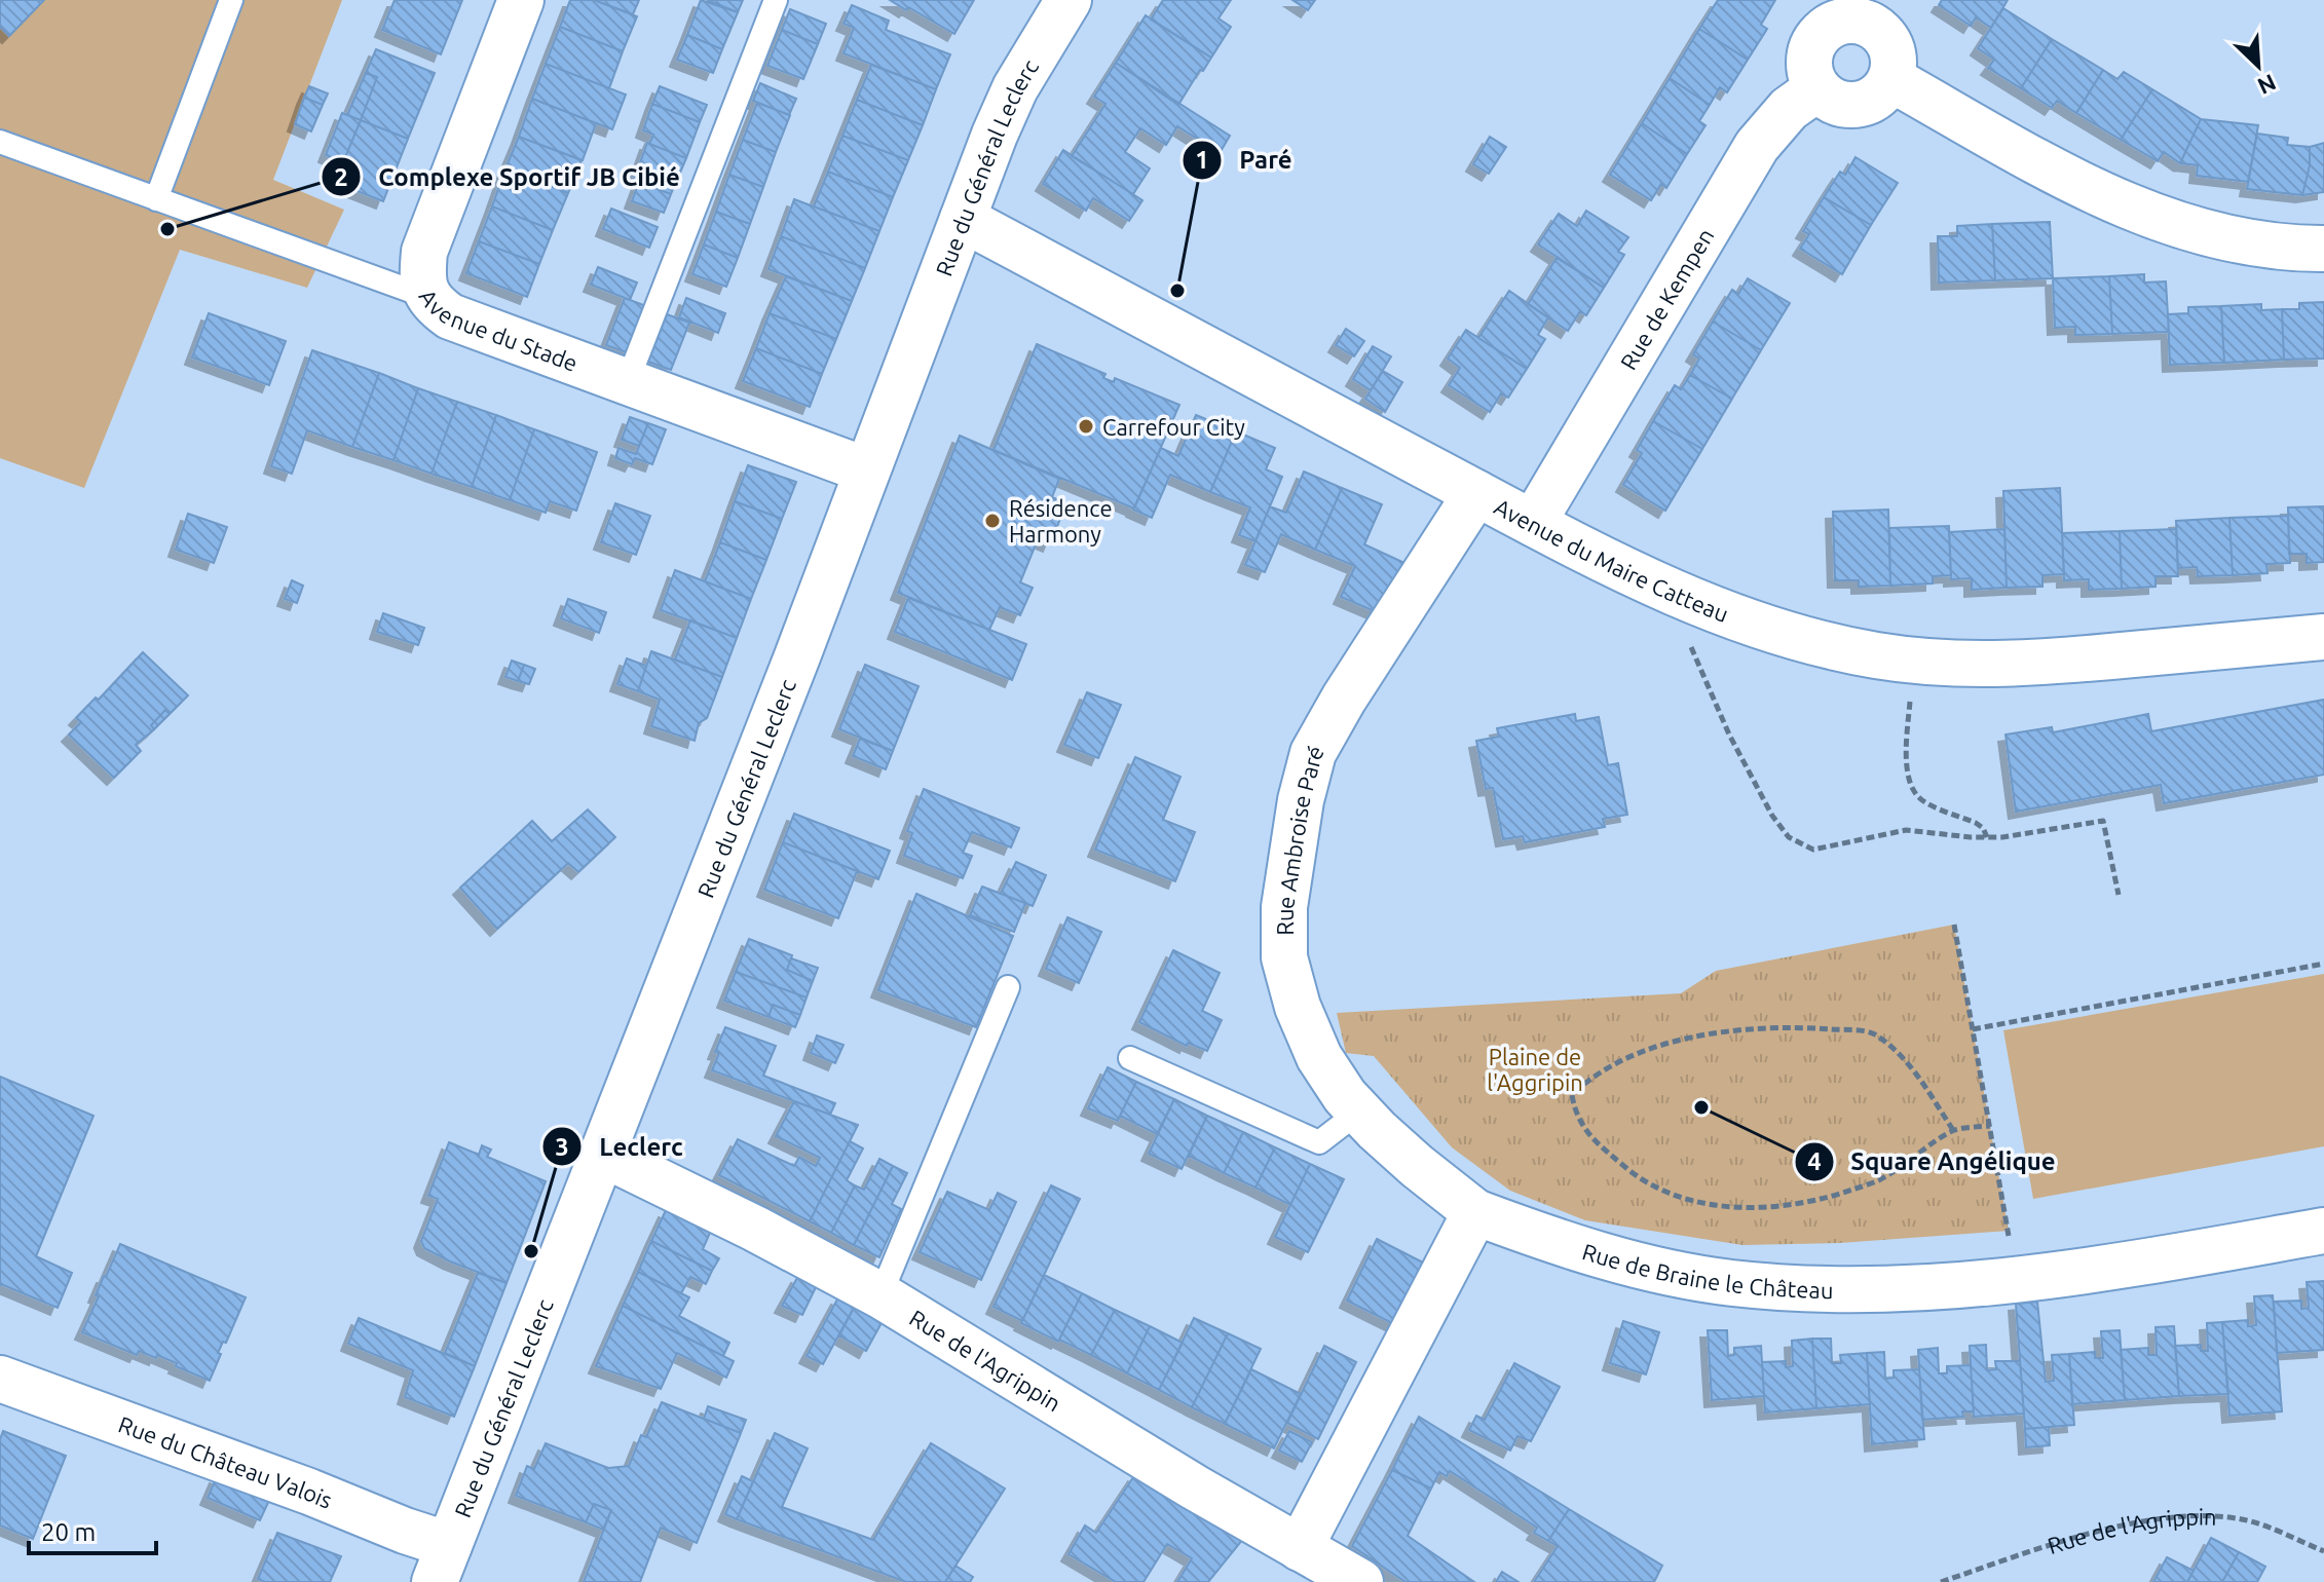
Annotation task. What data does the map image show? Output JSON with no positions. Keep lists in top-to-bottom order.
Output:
{
  "streets": {
    "street": [
      "Rue du Général Leclerc",
      "Rue de Kempen",
      "Avenue du Stade",
      "Avenue du Maire Catteau",
      "Rue Ambroise Paré",
      "Rue de Braine le Château",
      "Rue de l'Agrippin",
      "Rue du Château Valois"
    ]
  },
  "crossings": [
    ["Rue du Général Leclerc", "Avenue du Stade"],
    ["Rue du Général Leclerc", "Avenue du Maire Catteau"],
    ["Rue du Général Leclerc", "Rue de l'Agrippin"],
    ["Rue du Général Leclerc", "Rue du Château Valois"],
    ["Rue de Kempen", "Avenue du Maire Catteau"],
    ["Avenue du Maire Catteau", "Rue Ambroise Paré"],
    ["Rue Ambroise Paré", "Rue de Braine le Château"]
  ],
  "parks": ["Plaine de l'Aggripin"],
  "places": [
    "Complexe Sportif JB Cibié",
    "Paré",
    "Carrefour City",
    "Résidence Harmony",
    "Square Angélique",
    "Leclerc"
  ],
  "scale_bar": "20 m",
  "north": "bottom right"
}
